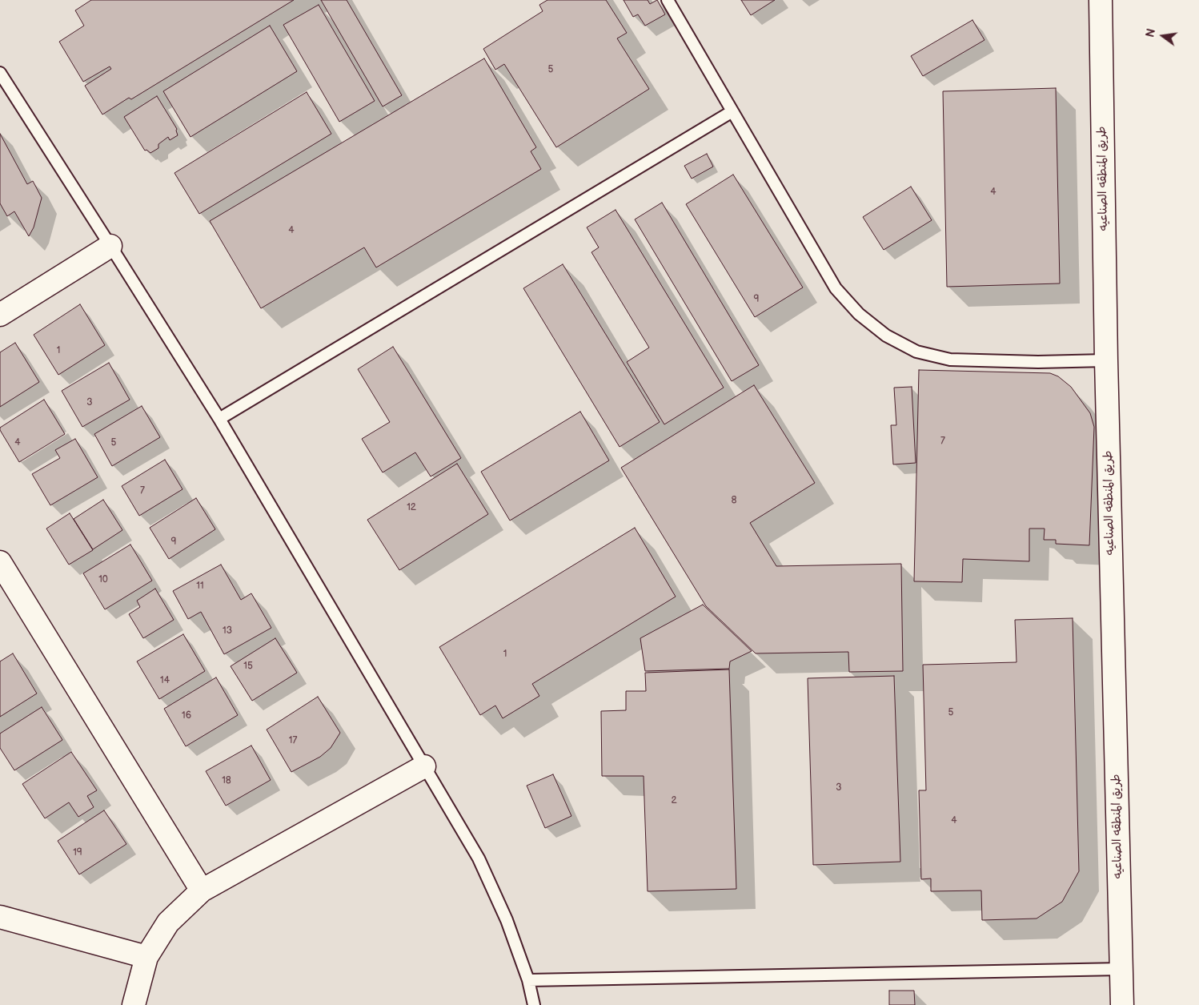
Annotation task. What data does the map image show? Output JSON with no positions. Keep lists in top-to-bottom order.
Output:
{
  "streets": {
    "street": ["طريق المنطقه الصناعيه"]
  },
  "house_numbers": [
    "5",
    "4",
    "4",
    "9",
    "1",
    "3",
    "7",
    "4",
    "5",
    "7",
    "8",
    "12",
    "9",
    "10",
    "11",
    "13",
    "1",
    "15",
    "14",
    "5",
    "16",
    "17",
    "18",
    "3",
    "2",
    "4",
    "19"
  ],
  "north": "left"
}
